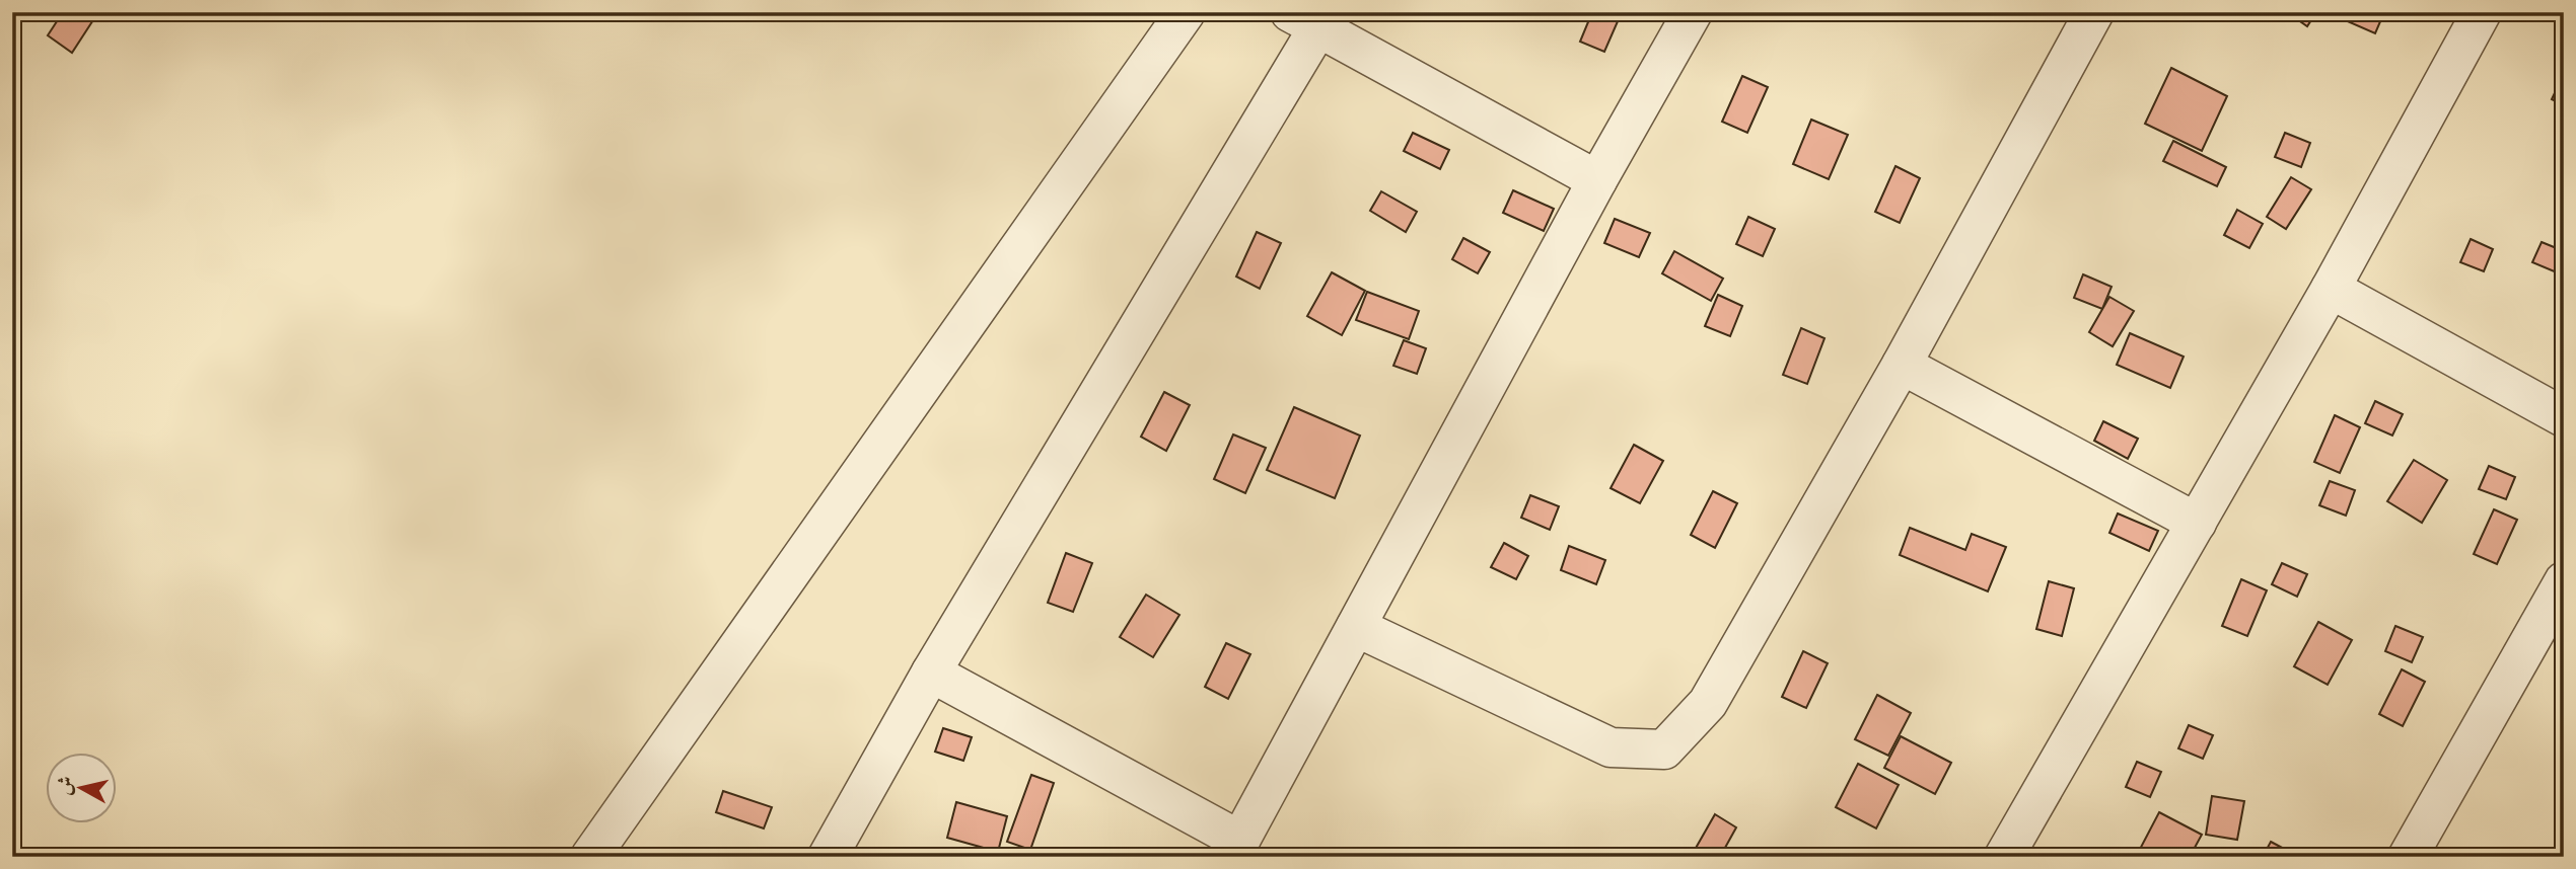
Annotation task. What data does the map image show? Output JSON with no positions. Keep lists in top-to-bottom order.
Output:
{
  "north": "left"
}
